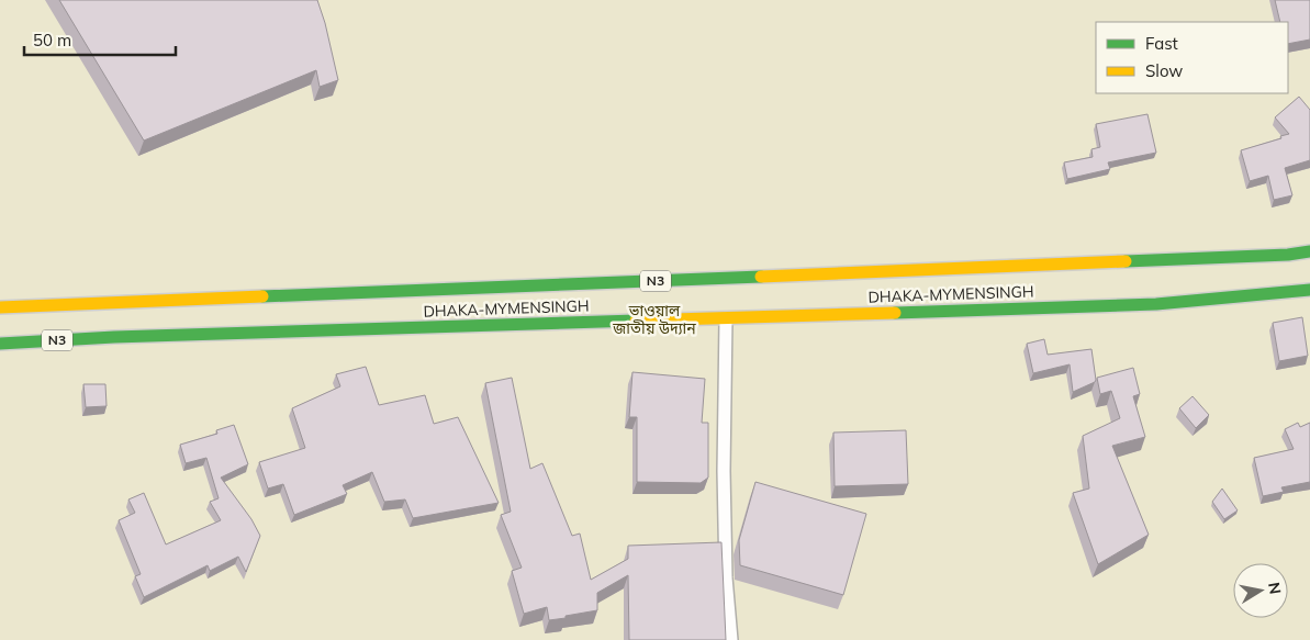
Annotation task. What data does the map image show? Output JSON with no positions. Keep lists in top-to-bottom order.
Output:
{
  "streets": {
    "highway": ["N3", "DHAKA-MYMENSINGH"]
  },
  "parks": ["ভাওয়াল জাতীয় উদ্যান"],
  "legend": ["Fast", "Slow"],
  "scale_bar": "50 m",
  "north": "right"
}
